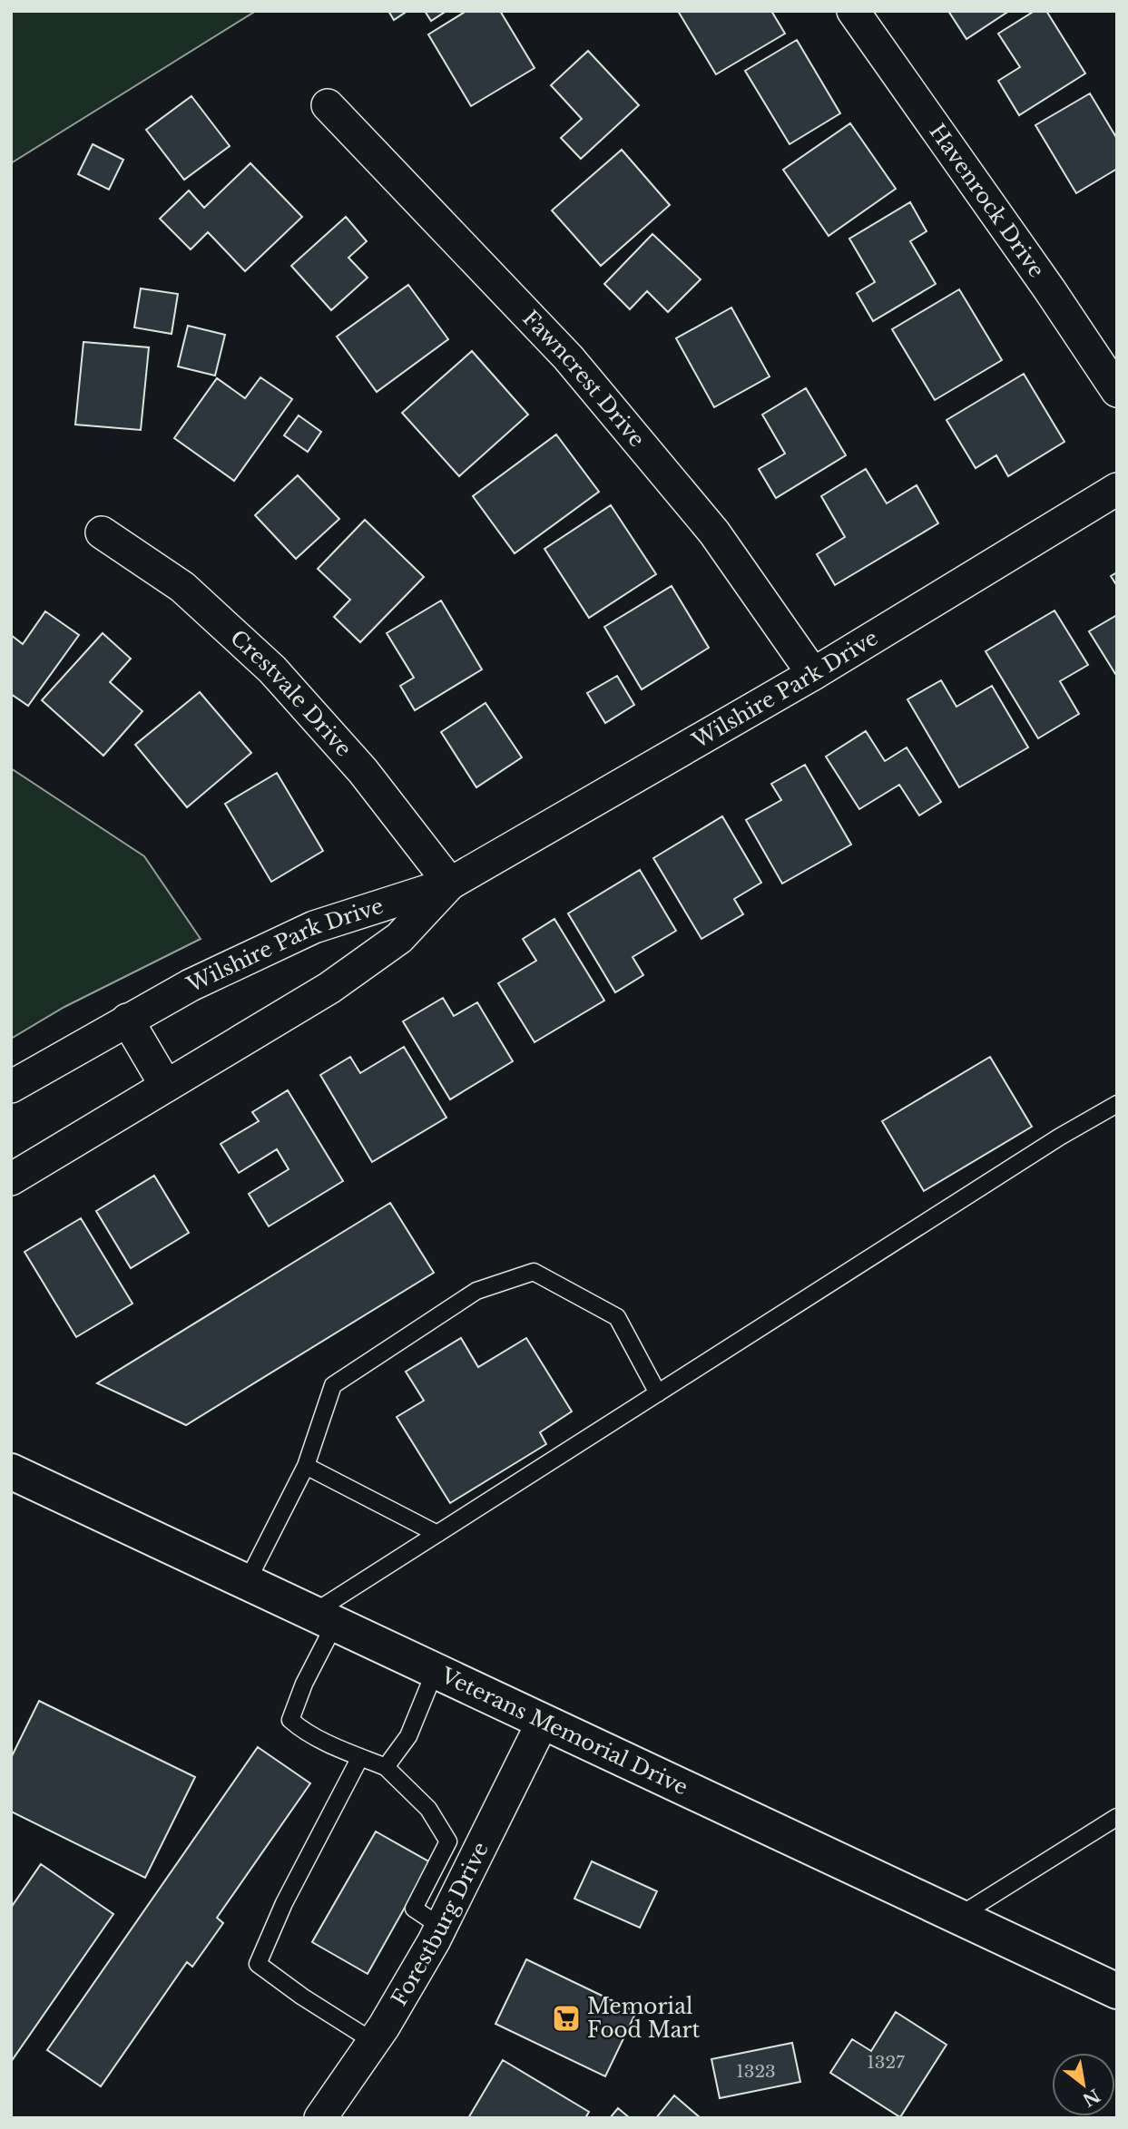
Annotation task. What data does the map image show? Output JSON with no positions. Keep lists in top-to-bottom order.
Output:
{
  "streets": {
    "main road": ["Veterans Memorial Drive"],
    "street": [
      "Havenrock Drive",
      "Fawncrest Drive",
      "Wilshire Park Drive",
      "Crestvale Drive",
      "Forestburg Drive"
    ]
  },
  "crossings": [
    ["Fawncrest Drive", "Wilshire Park Drive"],
    ["Wilshire Park Drive", "Crestvale Drive"],
    ["Veterans Memorial Drive", "Forestburg Drive"]
  ],
  "places": {
    "supermarket": ["Memorial Food Mart"]
  },
  "house_numbers": ["1327", "1323"],
  "north": "bottom right"
}
